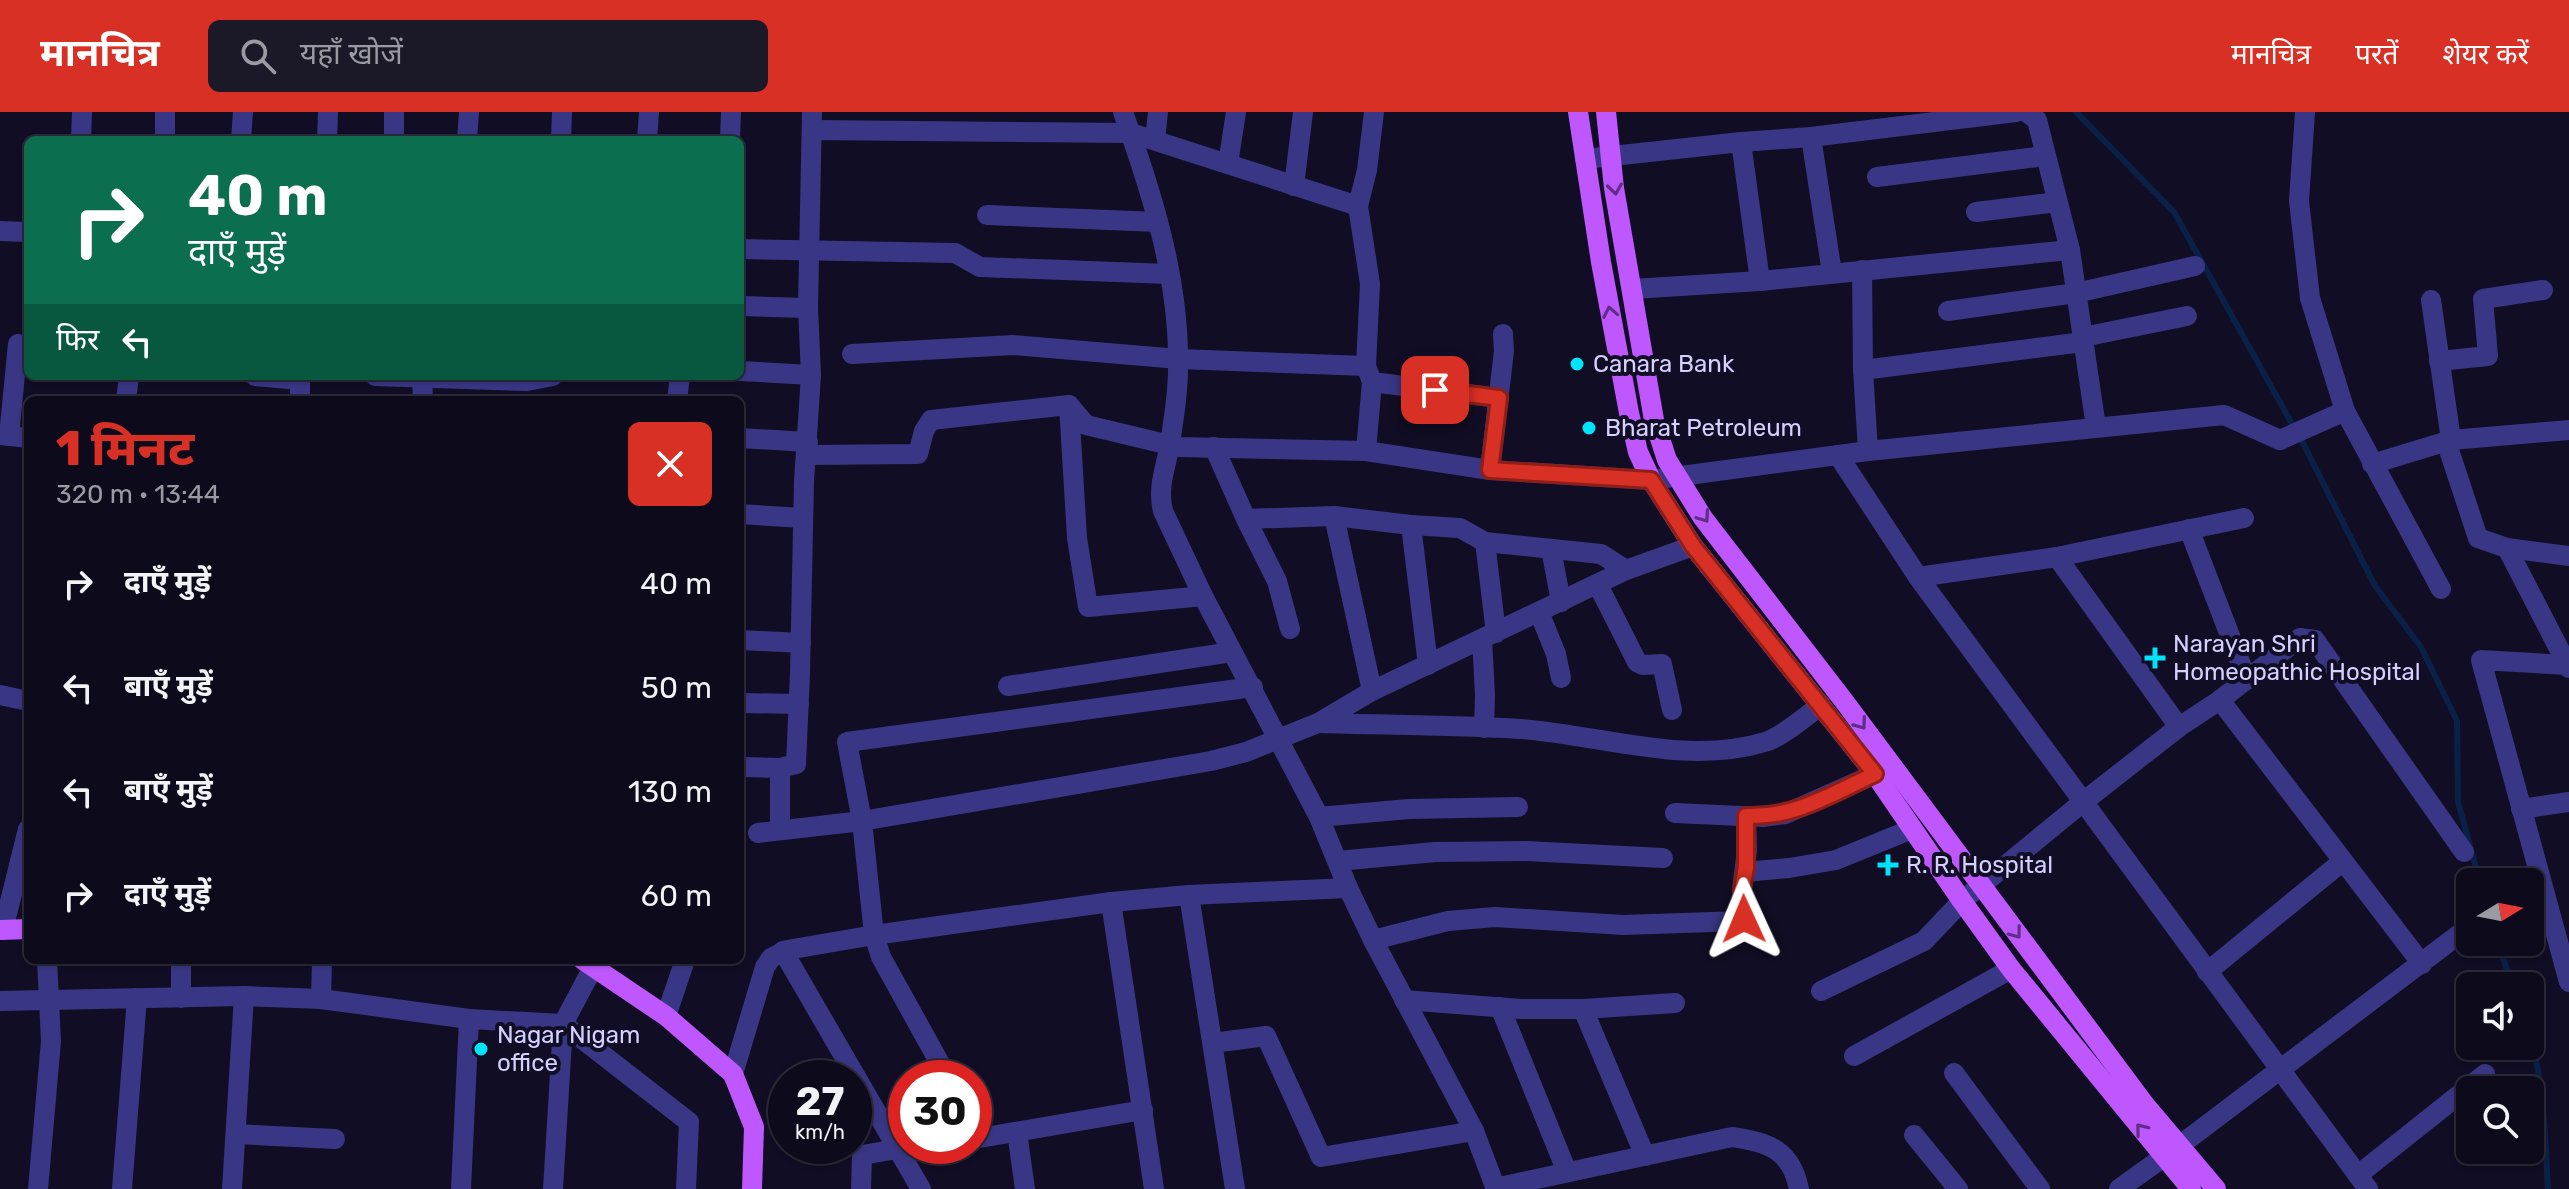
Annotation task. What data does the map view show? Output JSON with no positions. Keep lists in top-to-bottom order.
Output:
{
  "places": {
    "other": ["Canara Bank", "Bharat Petroleum", "Nagar Nigam office"],
    "health": ["Narayan Shri Homeopathic Hospital", "R. R. Hospital"]
  },
  "north": "right",
  "page": {
    "header": "मानचित्र",
    "search": "यहाँ खोजें",
    "nav": ["मानचित्र", "परतें", "शेयर करें"],
    "turn": ["40 m", "दाएँ मुड़ें"],
    "then": "फिर",
    "heading": ["1 मिनट", "320 m · 13:44"],
    "list": [
      {
        "name": "दाएँ मुड़ें",
        "value": "40 m"
      },
      {
        "name": "बाएँ मुड़ें",
        "value": "50 m"
      },
      {
        "name": "बाएँ मुड़ें",
        "value": "130 m"
      },
      {
        "name": "दाएँ मुड़ें",
        "value": "60 m"
      }
    ],
    "speed": "27 km/h",
    "limit": "30"
  }
}
